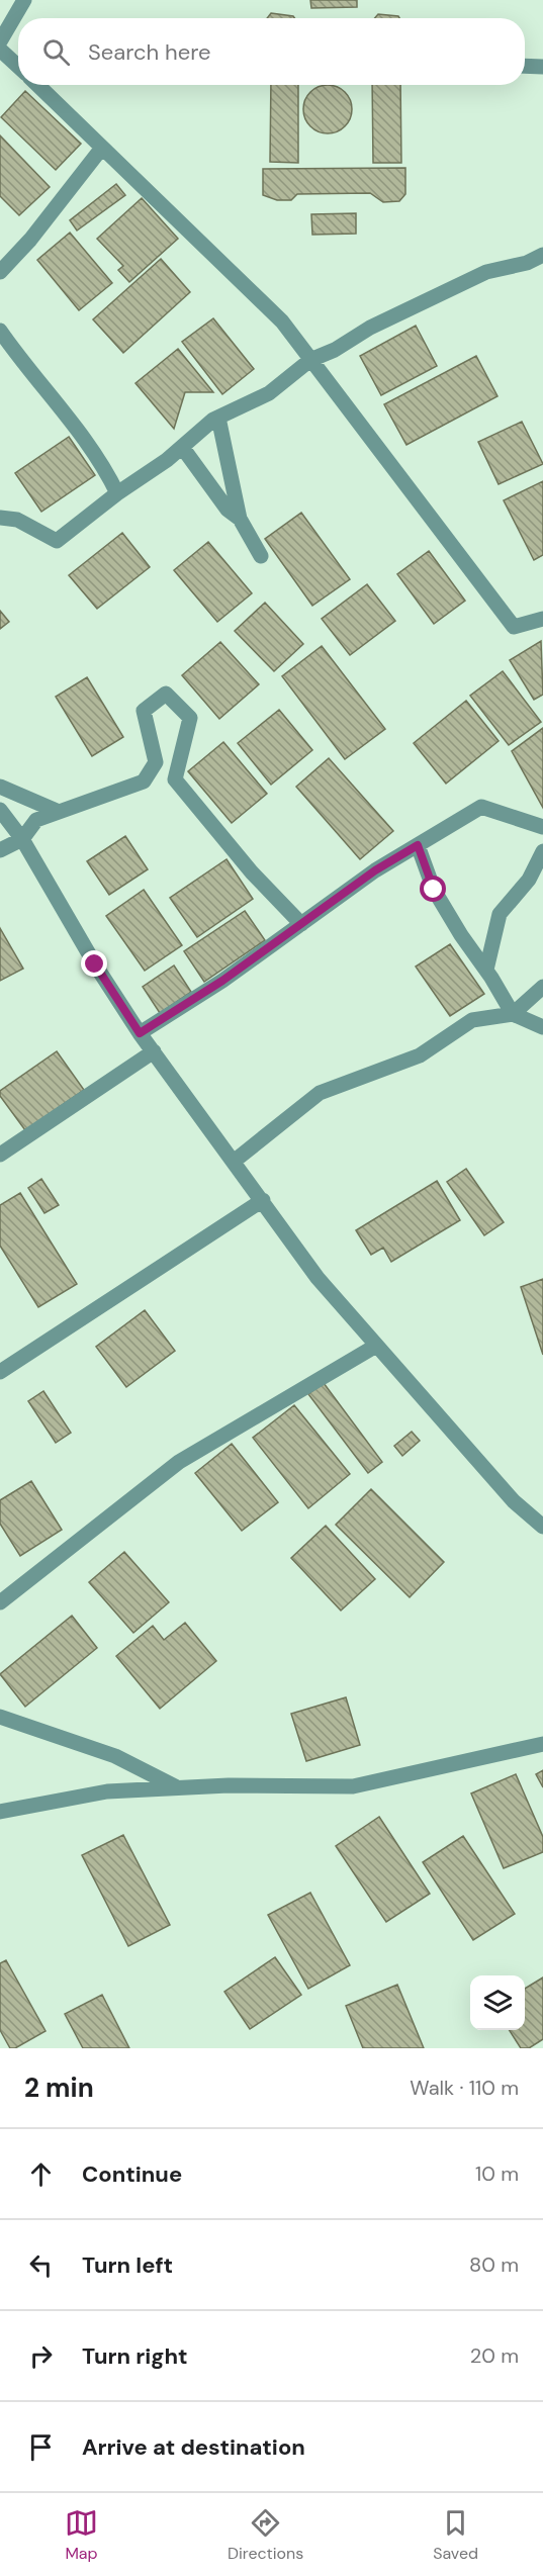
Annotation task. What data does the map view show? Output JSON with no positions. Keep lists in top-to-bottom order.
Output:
{
  "page": {
    "search": "Search here",
    "heading": ["2 min", "Walk · 110 m"],
    "list": [
      ["Continue", "10 m"],
      ["Turn left", "80 m"],
      ["Turn right", "20 m"],
      "Arrive at destination"
    ],
    "nav": ["Map", "Directions", "Saved"]
  }
}
